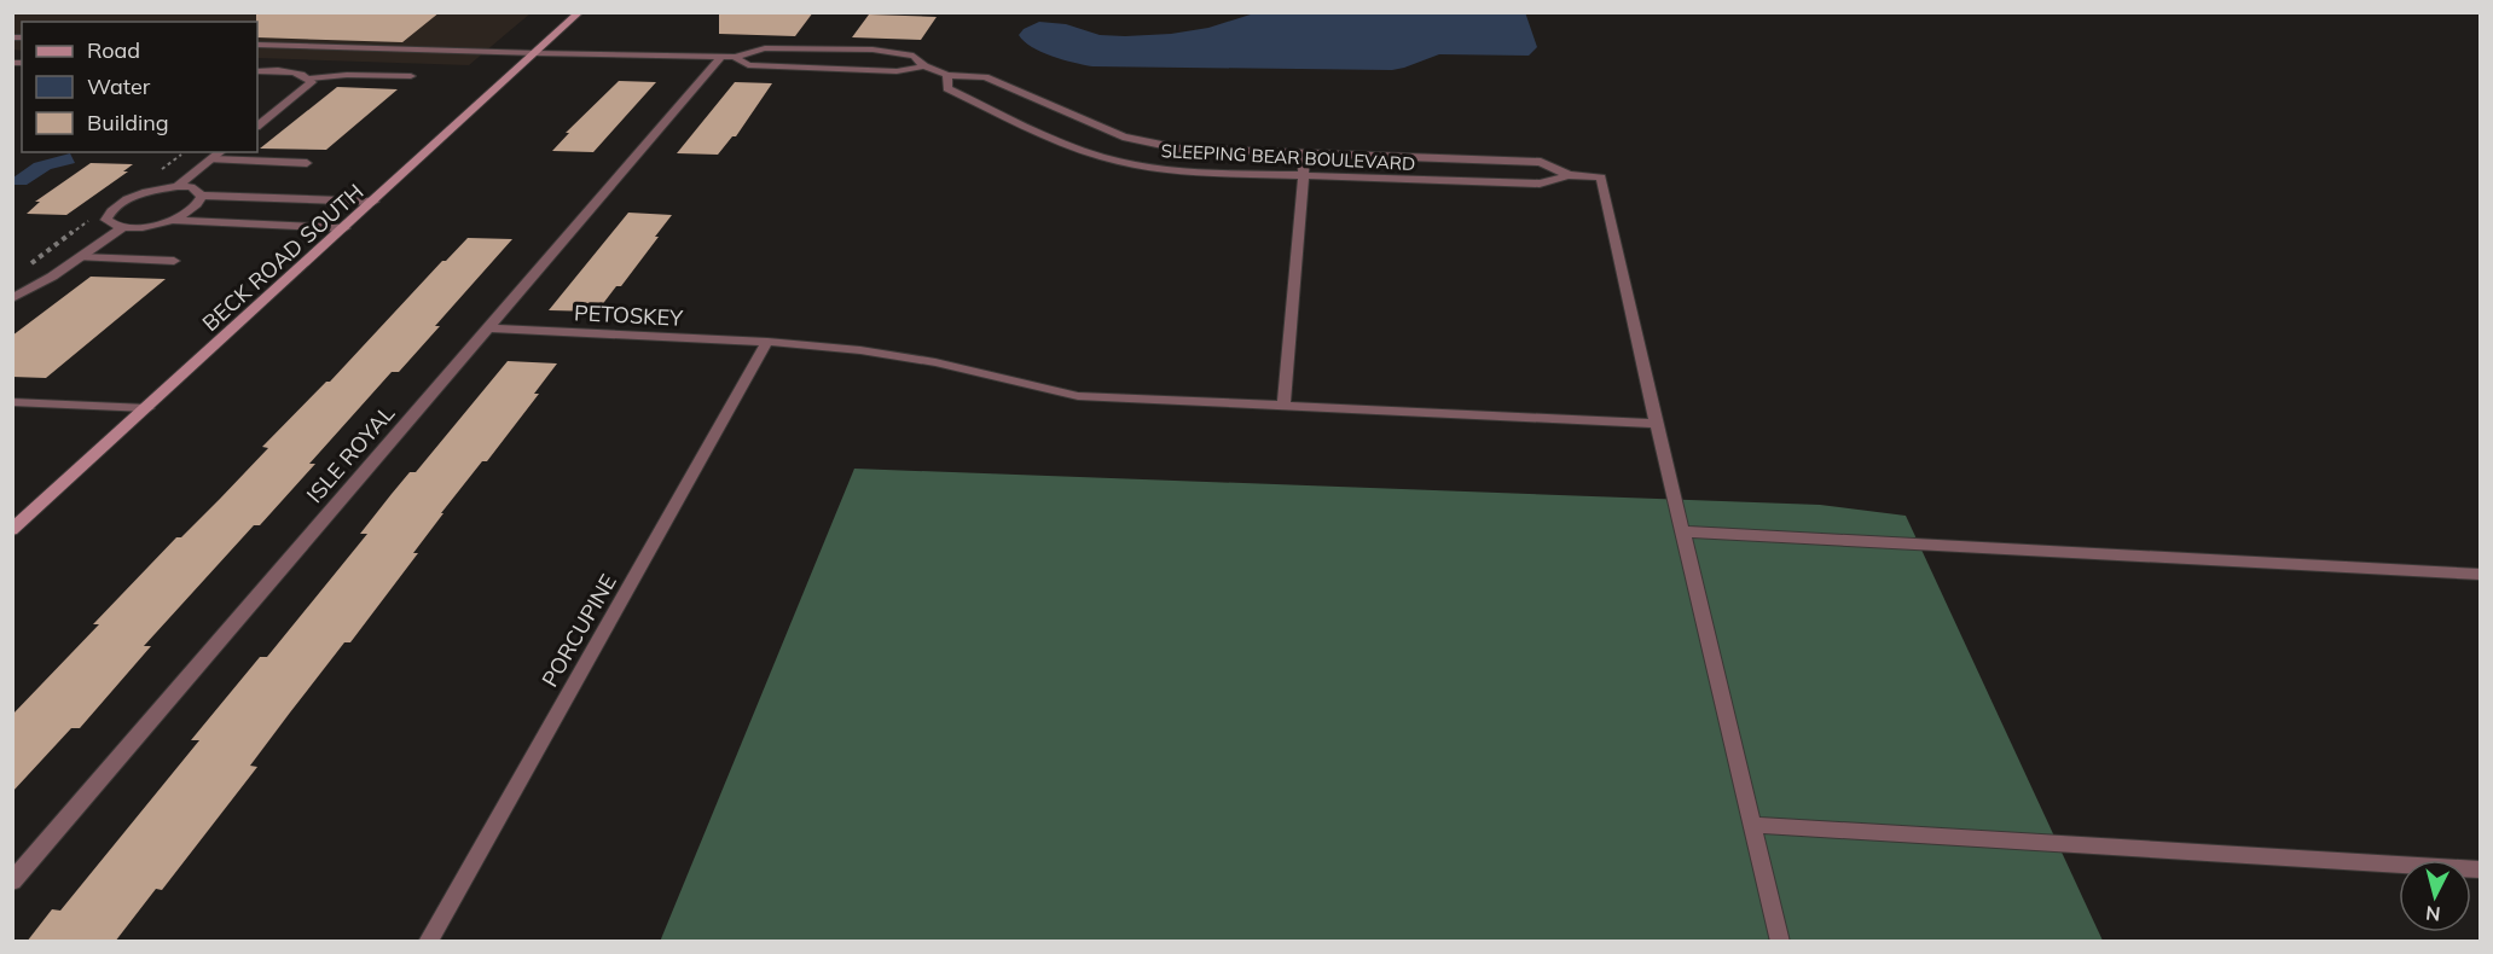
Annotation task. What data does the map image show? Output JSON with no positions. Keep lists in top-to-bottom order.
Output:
{
  "streets": {
    "main road": ["BECK ROAD SOUTH"],
    "street": [
      "SLEEPING BEAR BOULEVARD",
      "PETOSKEY",
      "ISLE ROYAL",
      "PORCUPINE"
    ]
  },
  "crossings": [
    ["SLEEPING BEAR BOULEVARD", "BECK ROAD SOUTH"],
    ["SLEEPING BEAR BOULEVARD", "PETOSKEY"],
    ["SLEEPING BEAR BOULEVARD", "ISLE ROYAL"],
    ["PETOSKEY", "ISLE ROYAL"],
    ["PETOSKEY", "PORCUPINE"]
  ],
  "legend": ["Road", "Water", "Building"],
  "north": "bottom"
}
